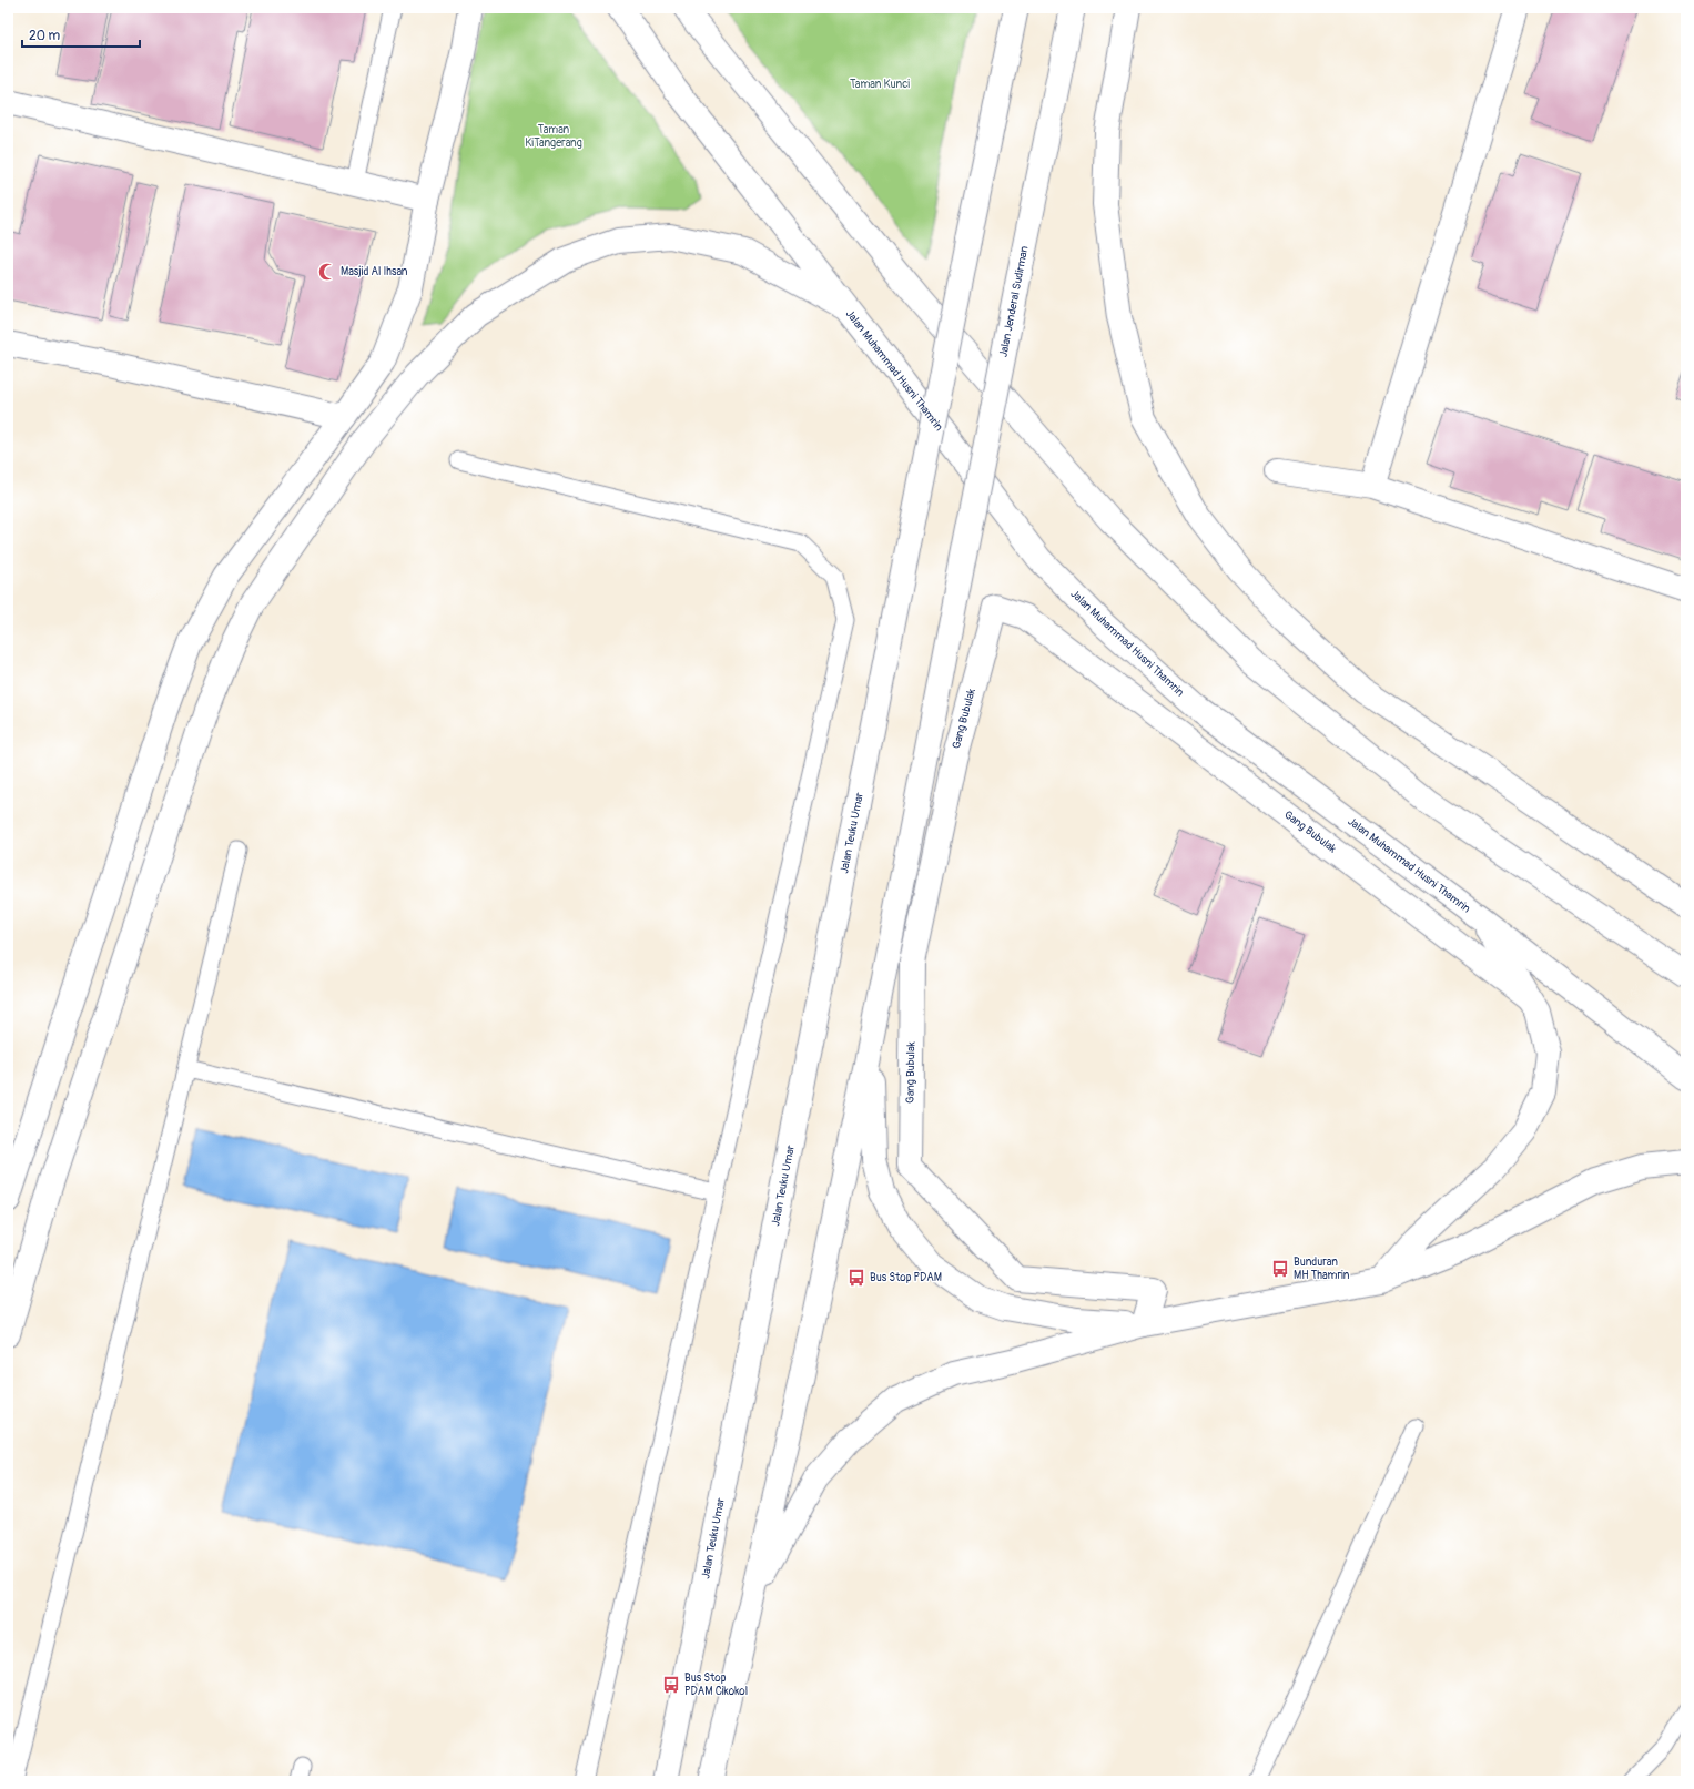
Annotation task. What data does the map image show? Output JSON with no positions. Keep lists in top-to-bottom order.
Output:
{
  "streets": {
    "main road": [
      "Jalan Jenderal Sudirman",
      "Jalan Muhammad Husni Thamrin",
      "Gang Bubulak",
      "Jalan Teuku Umar"
    ]
  },
  "parks": ["Taman Kunci", "Taman KiTangerang"],
  "places": {
    "mosque": ["Masjid Al Ihsan"],
    "bus stop": ["Bunduran MH Thamrin", "Bus Stop PDAM", "Bus Stop PDAM Cikokol"]
  },
  "scale_bar": "20 m"
}
